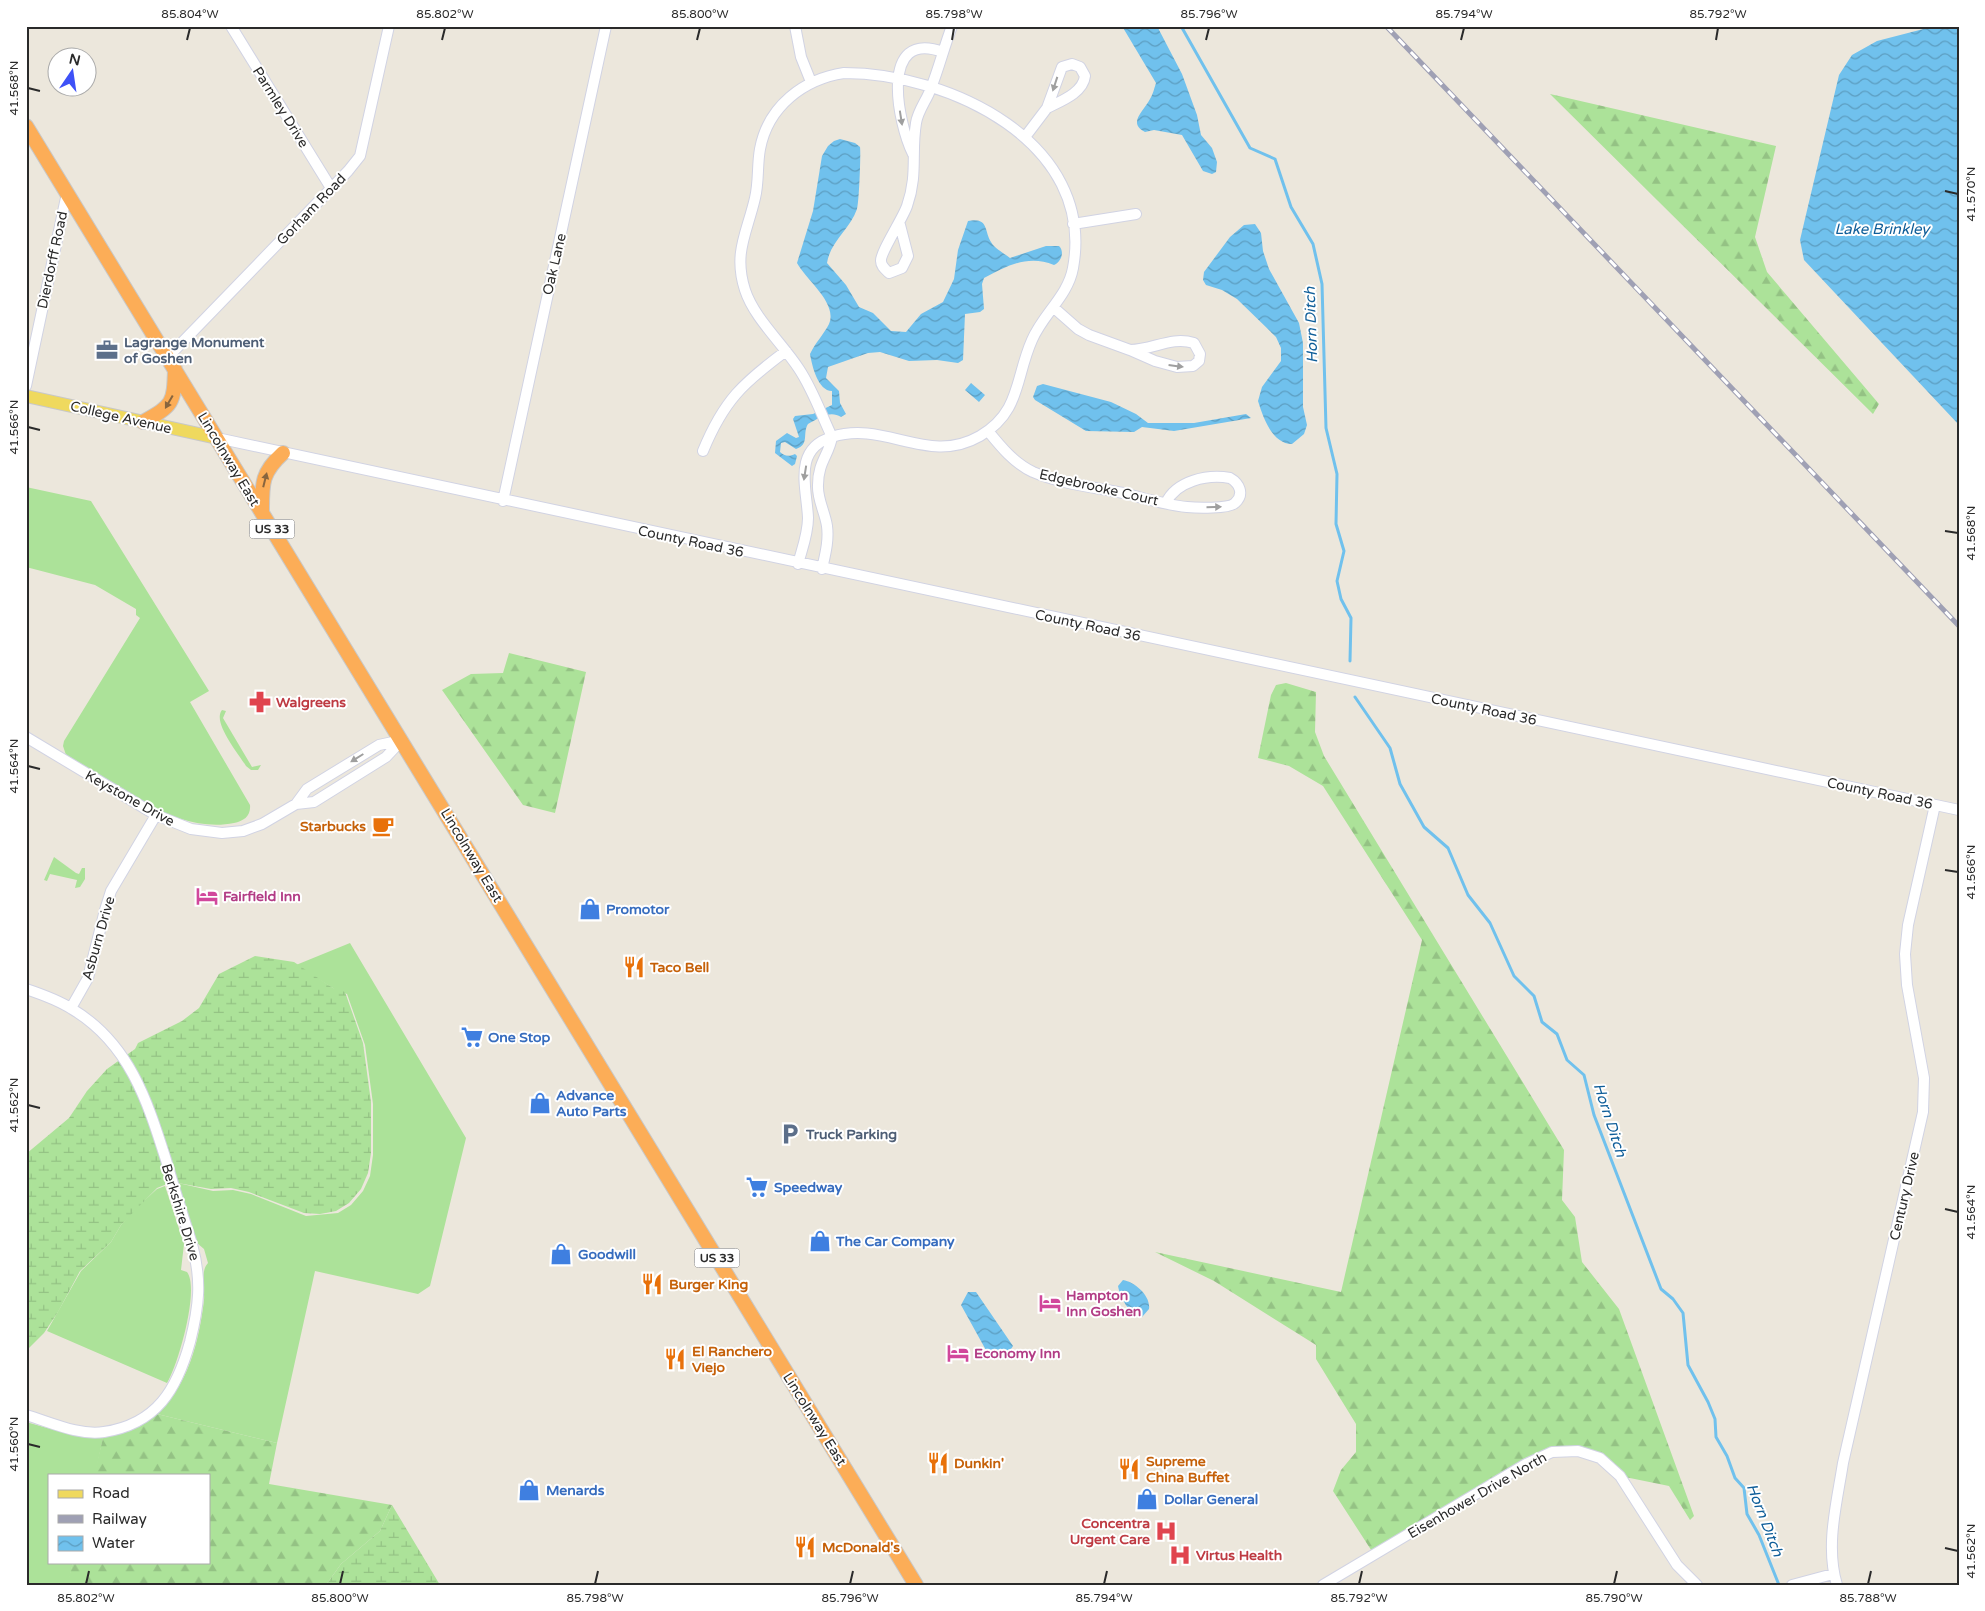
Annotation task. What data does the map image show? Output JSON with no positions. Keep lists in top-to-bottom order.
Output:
{
  "streets": {
    "highway": ["Lincolnway East", "US 33"],
    "main road": ["College Avenue"],
    "street": [
      "Parmley Drive",
      "Gorham Road",
      "Dierdorff Road",
      "Oak Lane",
      "Edgebrooke Court",
      "County Road 36",
      "Keystone Drive",
      "Asburn Drive",
      "Century Drive",
      "Berkshire Drive",
      "Eisenhower Drive North"
    ]
  },
  "crossings": [
    ["Parmley Drive", "Gorham Road"],
    ["Gorham Road", "Lincolnway East"],
    ["Dierdorff Road", "Lincolnway East"],
    ["Oak Lane", "County Road 36"],
    ["College Avenue", "Lincolnway East"],
    ["College Avenue", "County Road 36"],
    ["Lincolnway East", "County Road 36"],
    ["Lincolnway East", "Keystone Drive"],
    ["County Road 36", "Century Drive"],
    ["Keystone Drive", "Asburn Drive"],
    ["Asburn Drive", "Berkshire Drive"]
  ],
  "water": ["Lake Brinkley", "Horn Ditch"],
  "places": {
    "office": ["Lagrange Monument of Goshen"],
    "pharmacy": ["Walgreens"],
    "cafe": ["Starbucks"],
    "hotel": ["Fairfield Inn", "Hampton Inn Goshen", "Economy Inn"],
    "shop": [
      "Promotor",
      "Advance Auto Parts",
      "The Car Company",
      "Goodwill",
      "Menards",
      "Dollar General"
    ],
    "restaurant": [
      "Taco Bell",
      "Burger King",
      "El Ranchero Viejo",
      "Dunkin'",
      "Supreme China Buffet",
      "McDonald's"
    ],
    "supermarket": ["One Stop", "Speedway"],
    "parking": ["Truck Parking"],
    "hospital": ["Concentra Urgent Care", "Virtus Health"]
  },
  "legend": ["Road", "Railway", "Water"],
  "north": "top",
  "coordinates": [
    "85.804°W",
    "85.802°W",
    "85.800°W",
    "85.798°W",
    "85.796°W",
    "85.794°W",
    "85.792°W",
    "41.568°N",
    "41.570°N",
    "41.566°N",
    "41.564°N",
    "41.562°N",
    "41.560°N",
    "85.790°W",
    "85.788°W"
  ]
}
